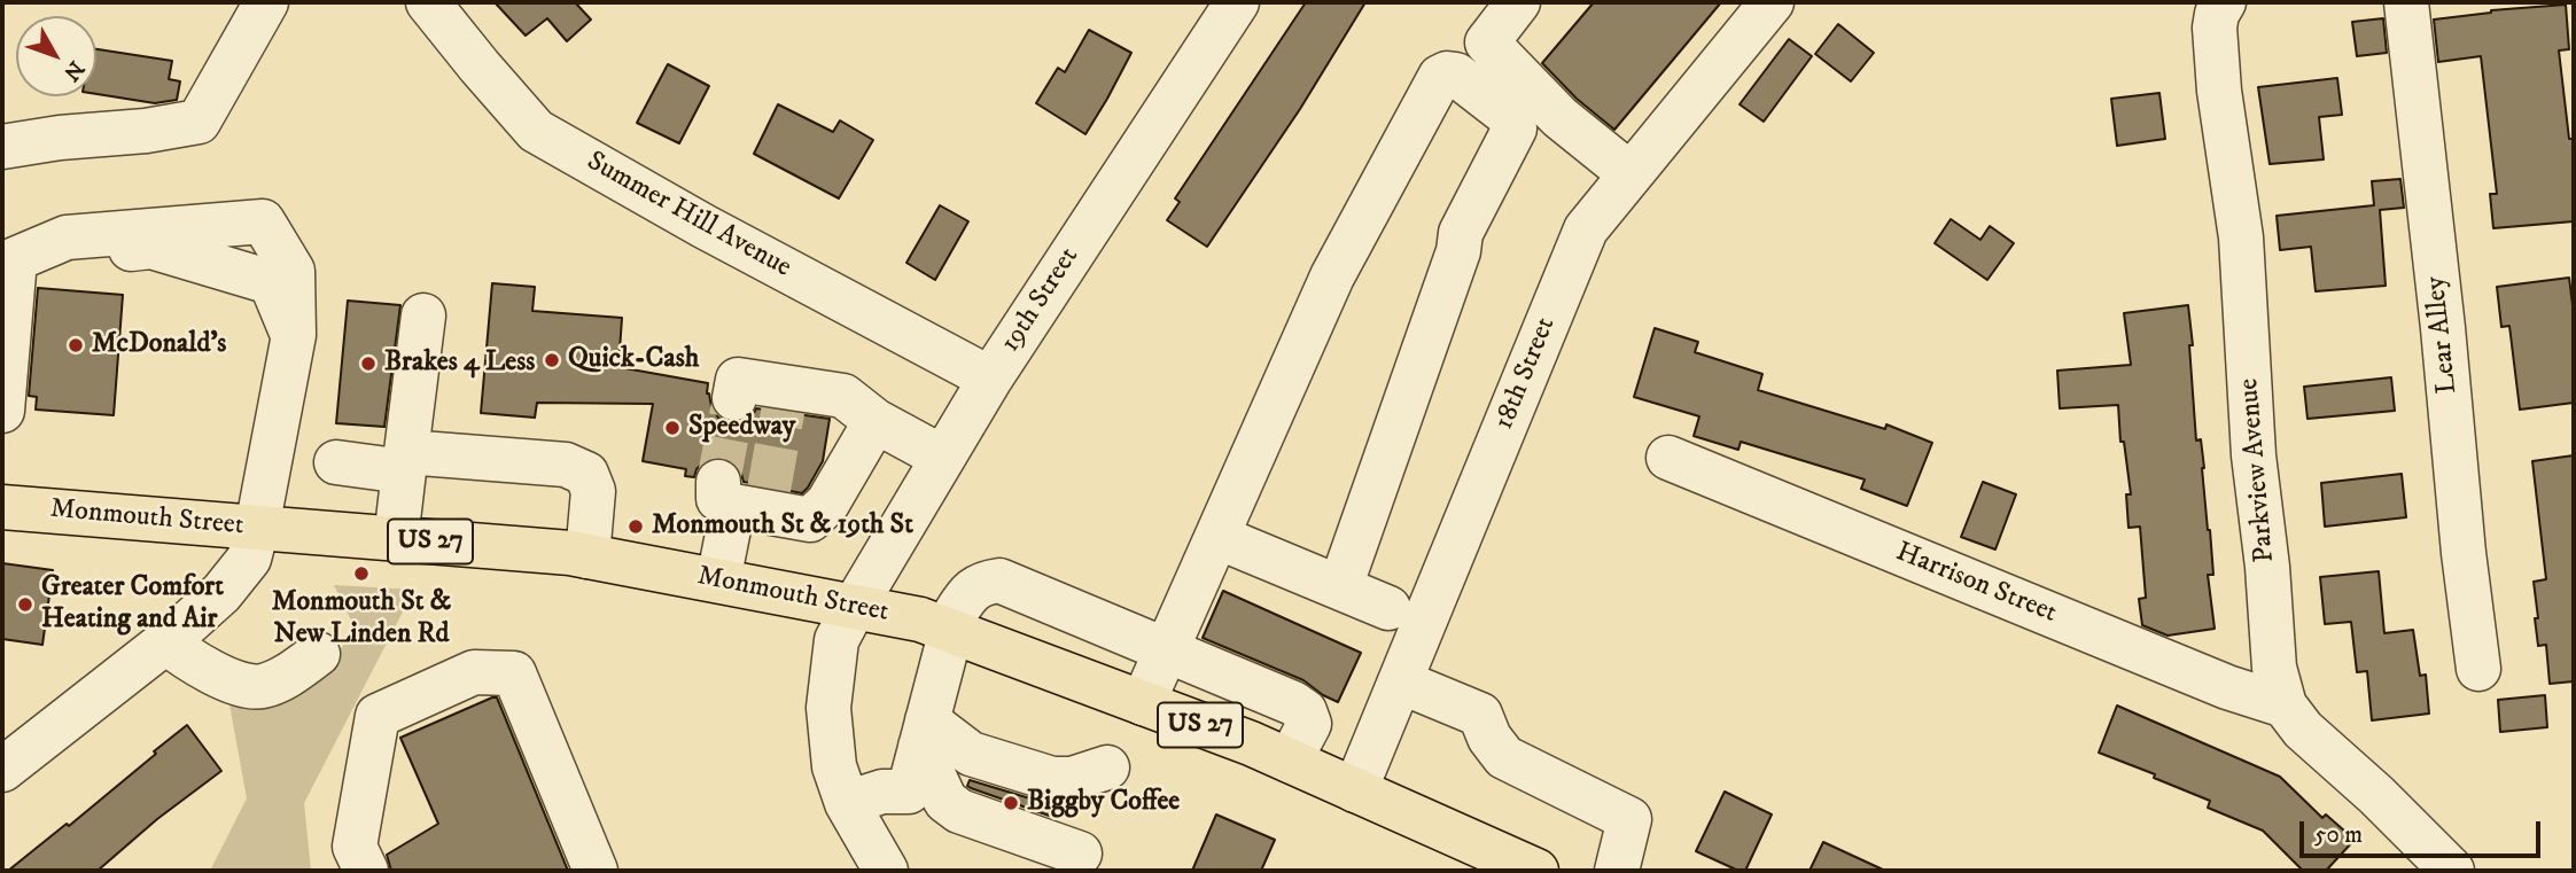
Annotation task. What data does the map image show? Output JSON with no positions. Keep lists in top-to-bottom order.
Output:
{
  "streets": {
    "main road": ["Monmouth Street", "US 27"],
    "street": [
      "Summer Hill Avenue",
      "19th Street",
      "Lear Alley",
      "18th Street",
      "Parkview Avenue",
      "Harrison Street"
    ]
  },
  "crossings": [
    ["Summer Hill Avenue", "19th Street"],
    ["19th Street", "Monmouth Street"],
    ["18th Street", "Monmouth Street"],
    ["Parkview Avenue", "Harrison Street"]
  ],
  "places": [
    "McDonald's",
    "Quick-Cash",
    "Brakes 4 Less",
    "Speedway",
    "Monmouth St & 19th St",
    "Monmouth St & New Linden Rd",
    "Greater Comfort Heating and Air",
    "Biggby Coffee"
  ],
  "scale_bar": "50 m",
  "north": "bottom right"
}
